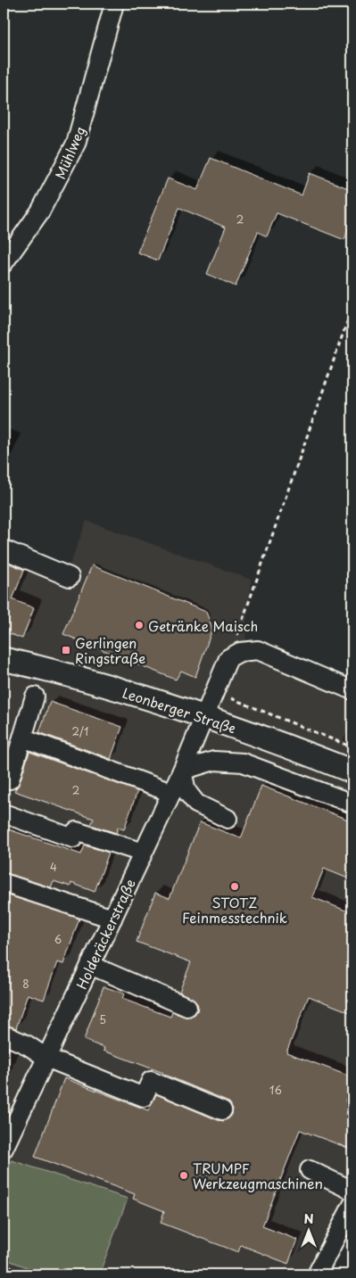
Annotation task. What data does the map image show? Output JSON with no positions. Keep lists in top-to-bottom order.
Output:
{
  "streets": {
    "main road": ["Leonberger Straße"],
    "street": ["Mühlweg", "Holderäckerstraße"]
  },
  "crossings": [
    ["Leonberger Straße", "Holderäckerstraße"]
  ],
  "places": {
    "other": ["Getränke Maisch", "STOTZ Feinmesstechnik", "TRUMPF Werkzeugmaschinen"],
    "transit": ["Gerlingen Ringstraße"]
  },
  "house_numbers": [
    "2",
    "2/1",
    "2",
    "4",
    "6",
    "8",
    "5",
    "16"
  ],
  "north": "top"
}
